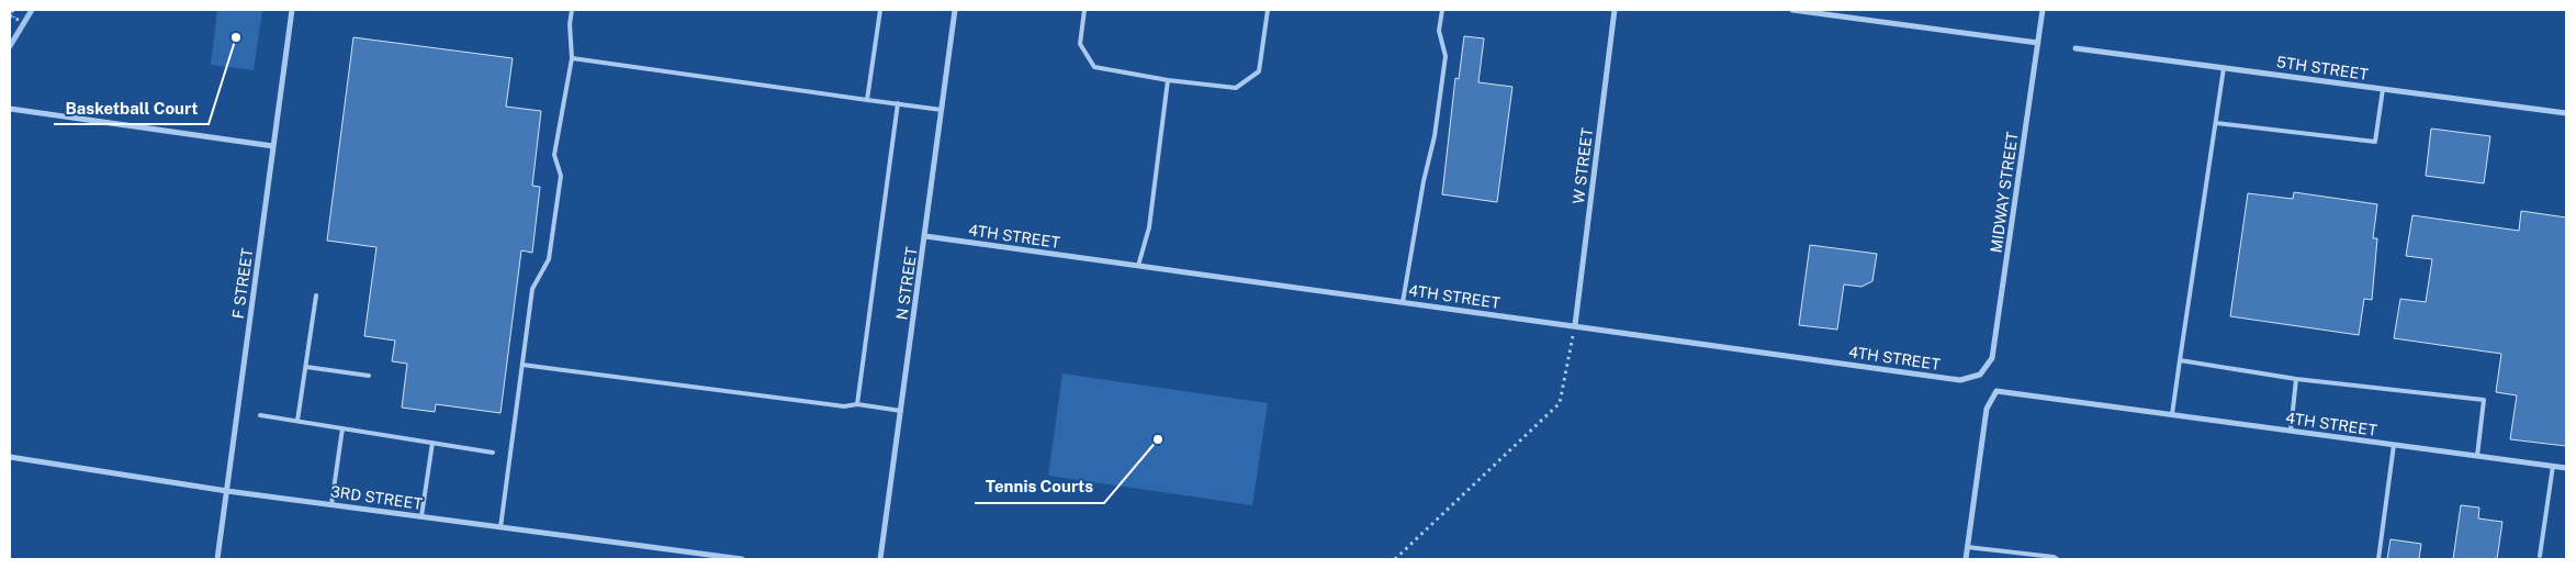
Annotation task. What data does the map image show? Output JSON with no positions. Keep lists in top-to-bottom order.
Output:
{
  "streets": {
    "street": [
      "5TH STREET",
      "W STREET",
      "MIDWAY STREET",
      "4TH STREET",
      "F STREET",
      "N STREET",
      "3RD STREET"
    ]
  },
  "crossings": [
    ["W STREET", "4TH STREET"],
    ["MIDWAY STREET", "4TH STREET"],
    ["4TH STREET", "N STREET"],
    ["F STREET", "3RD STREET"]
  ],
  "places": ["Basketball Court", "Tennis Courts"]
}
